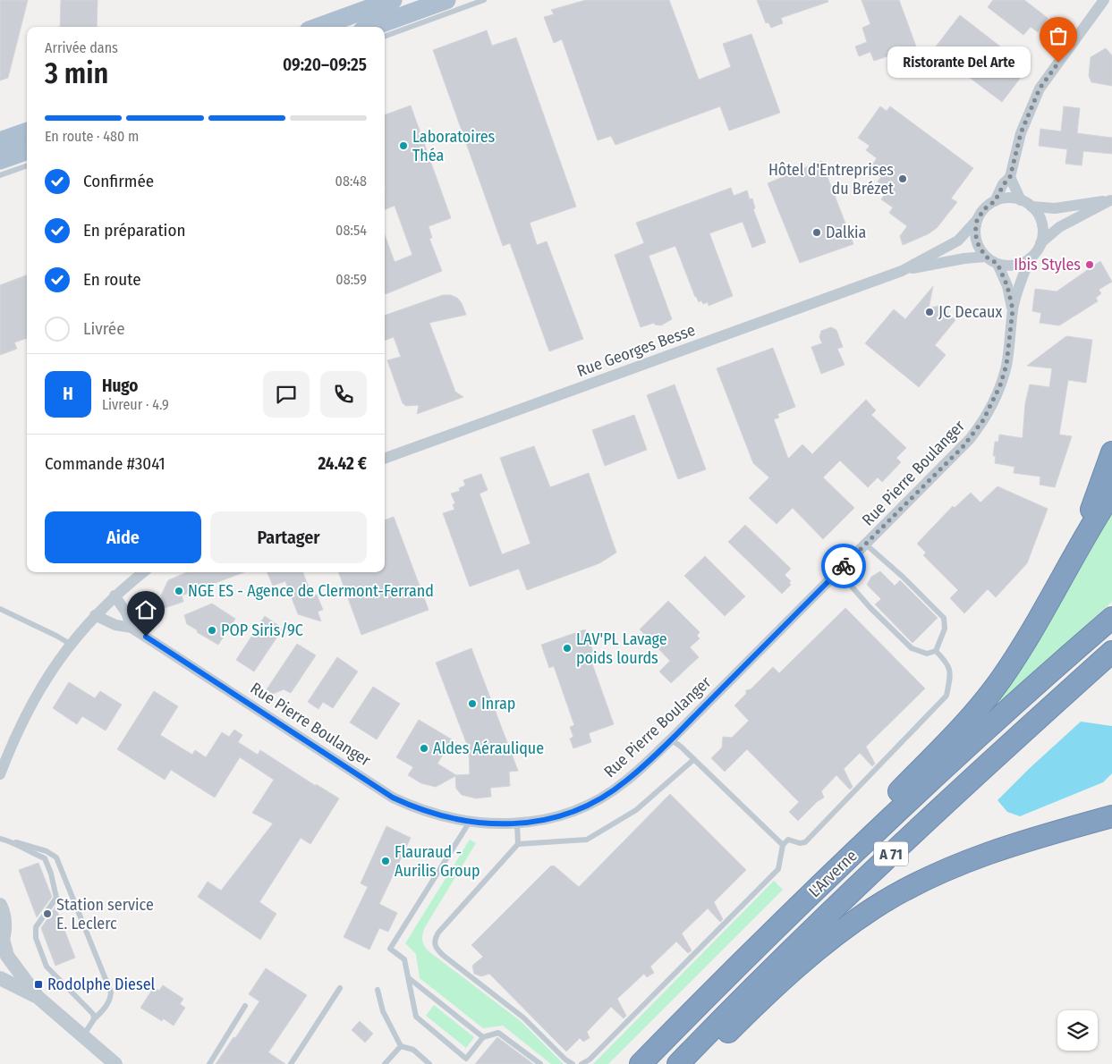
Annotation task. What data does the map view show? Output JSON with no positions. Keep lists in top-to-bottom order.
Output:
{
  "streets": {
    "highway": ["A 71", "L'Arverne"],
    "street": ["Rue Georges Besse", "Rue Pierre Boulanger"]
  },
  "crossings": [
    ["Rue Georges Besse", "Rue Pierre Boulanger"]
  ],
  "places": {
    "other": [
      "Ristorante Del Arte",
      "Laboratoires Théa",
      "Hôtel d'Entreprises du Brézet",
      "Dalkia",
      "Ibis Styles",
      "JC Decaux",
      "NGE ES - Agence de Clermont-Ferrand",
      "POP Siris/9C",
      "LAV'PL Lavage poids lourds",
      "Inrap",
      "Aldes Aéraulique",
      "Flauraud - Aurilis Group",
      "Station service E. Leclerc"
    ],
    "transit": ["Rodolphe Diesel"]
  },
  "page": {
    "heading": ["3 min", "Arrivée dans", "09:20–09:25"],
    "panel": [
      "Hugo",
      "Livreur · 4.9",
      "Commande #3041",
      "24.42 €"
    ],
    "bubble": "Ristorante Del Arte",
    "bar": "En route · 480 m",
    "list": [
      ["Confirmée", "08:48"],
      ["En préparation", "08:54"],
      ["En route", "08:59"],
      "Livrée"
    ],
    "round": "H",
    "buttons": ["Aide", "Partager"]
  }
}
